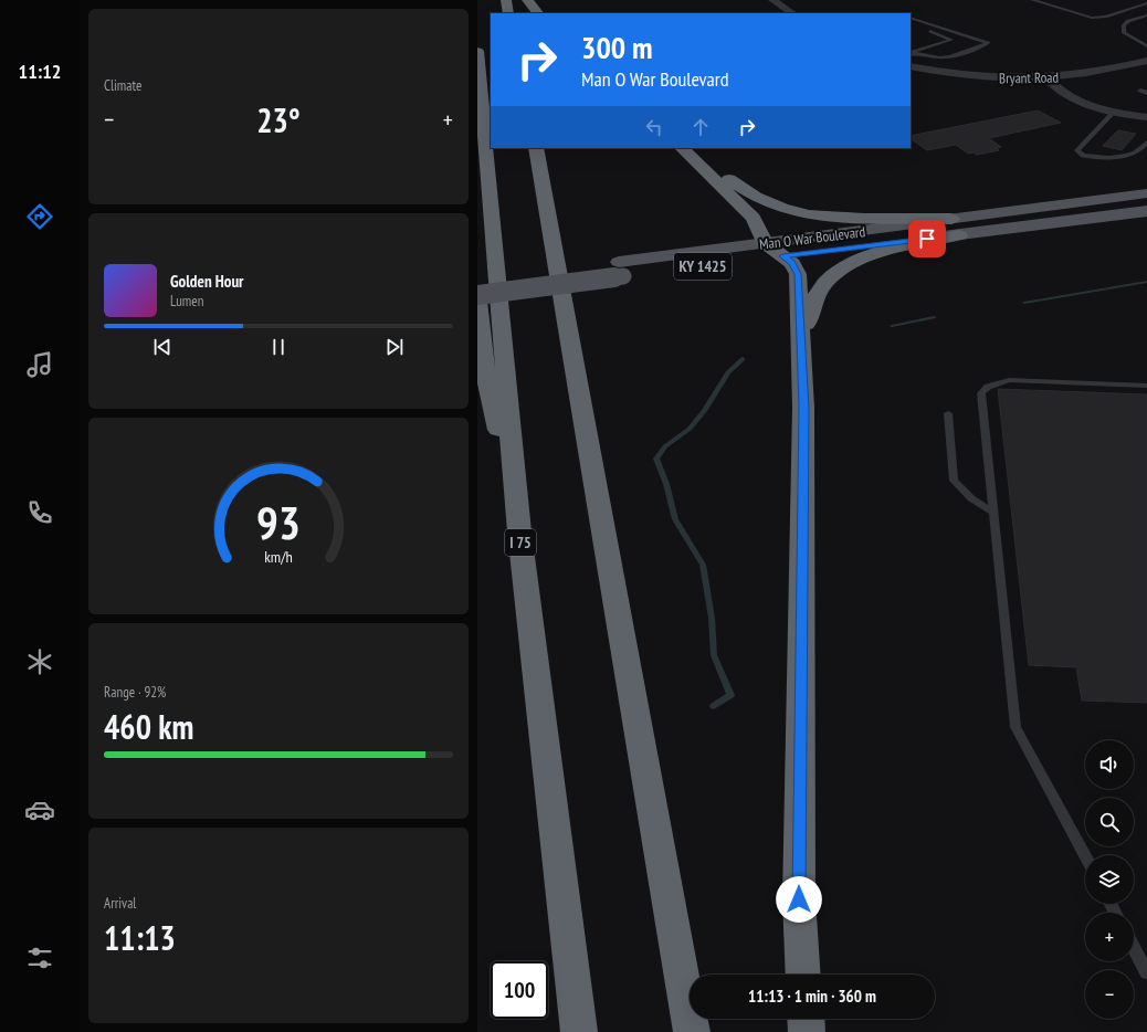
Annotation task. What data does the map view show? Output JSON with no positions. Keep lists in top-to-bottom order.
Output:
{
  "streets": {
    "highway": ["I 75"],
    "main road": ["Man O War Boulevard", "KY 1425"],
    "street": ["Bryant Road"]
  },
  "page": {
    "tabs": "11:12",
    "tile": [
      "Climate",
      ["Range · 92%", "460 km"],
      ["Arrival", "11:13"]
    ],
    "turn": ["300 m", "Man O War Boulevard"],
    "heat": ["−", "23°", "+"],
    "song": ["Golden Hour", "Lumen"],
    "map_buttons": ["+", "−"],
    "limit": "100",
    "trip": "11:13 · 1 min · 360 m",
    "gauge": ["93", "km/h"]
  }
}
